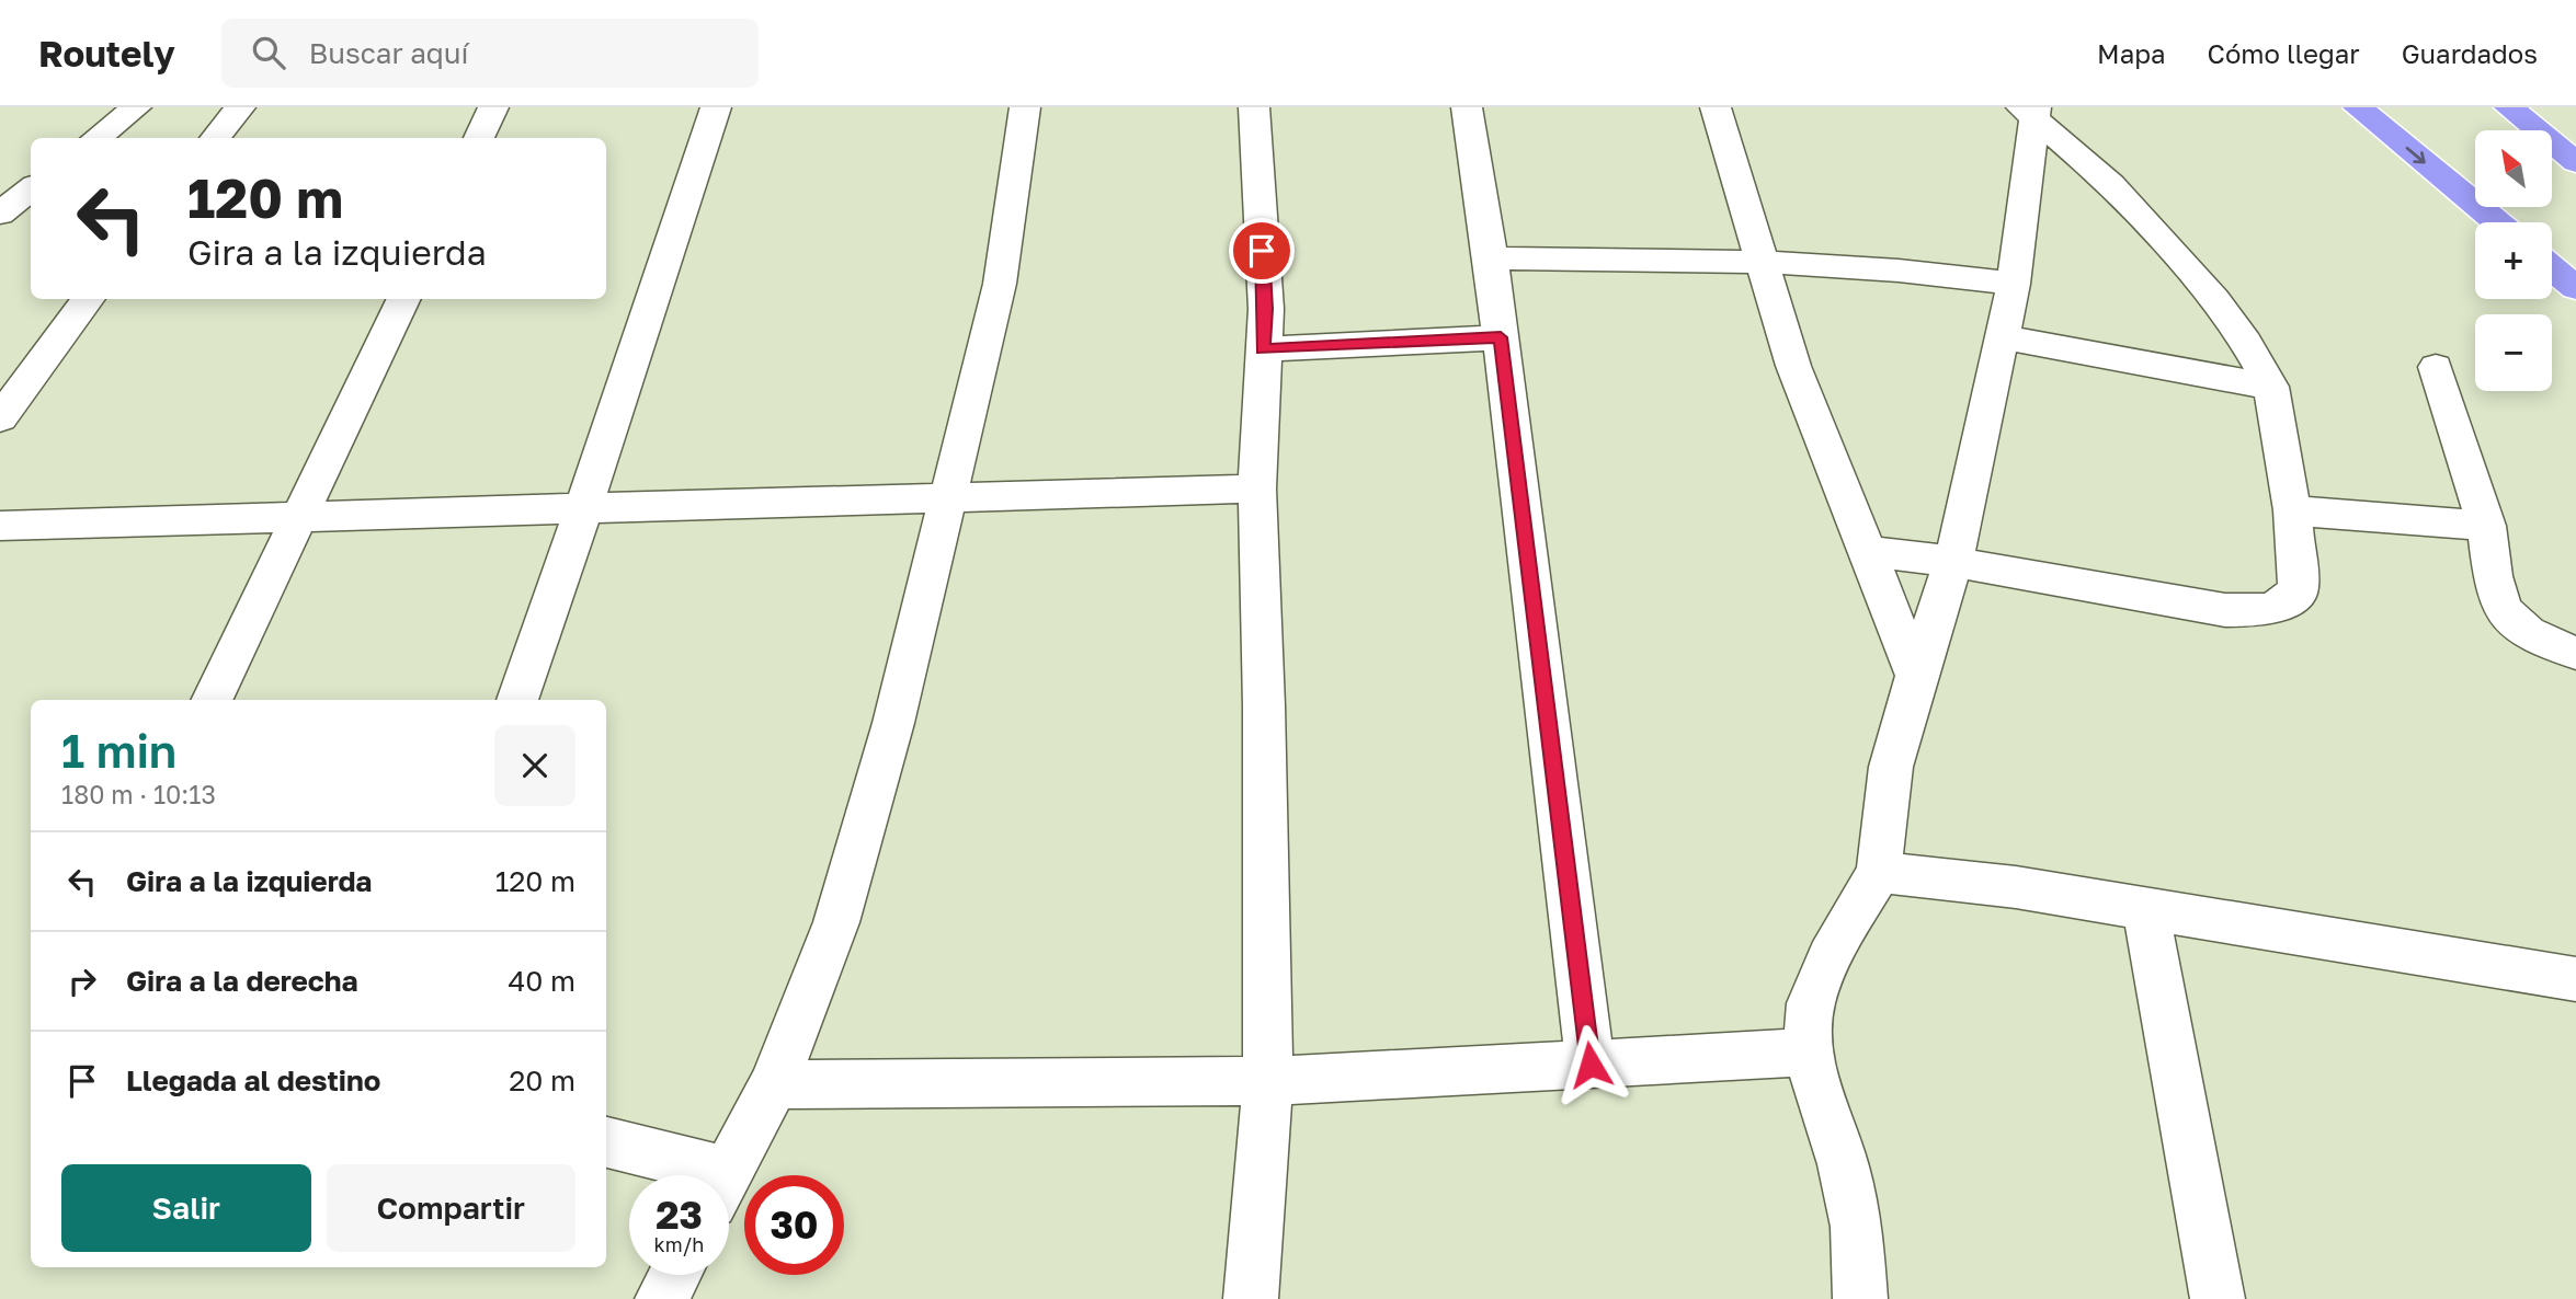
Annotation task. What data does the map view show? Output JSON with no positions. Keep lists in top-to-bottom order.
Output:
{
  "north": "top left",
  "page": {
    "header": "Routely",
    "search": "Buscar aquí",
    "nav": ["Mapa", "Cómo llegar", "Guardados"],
    "map_buttons": ["+", "−"],
    "turn": ["120 m", "Gira a la izquierda"],
    "heading": ["1 min", "180 m · 10:13"],
    "list": [
      {
        "name": "Gira a la izquierda",
        "value": "120 m"
      },
      {
        "name": "Gira a la derecha",
        "value": "40 m"
      },
      {
        "name": "Llegada al destino",
        "value": "20 m"
      }
    ],
    "buttons": ["Salir", "Compartir"],
    "speed": "23 km/h",
    "limit": "30"
  }
}
